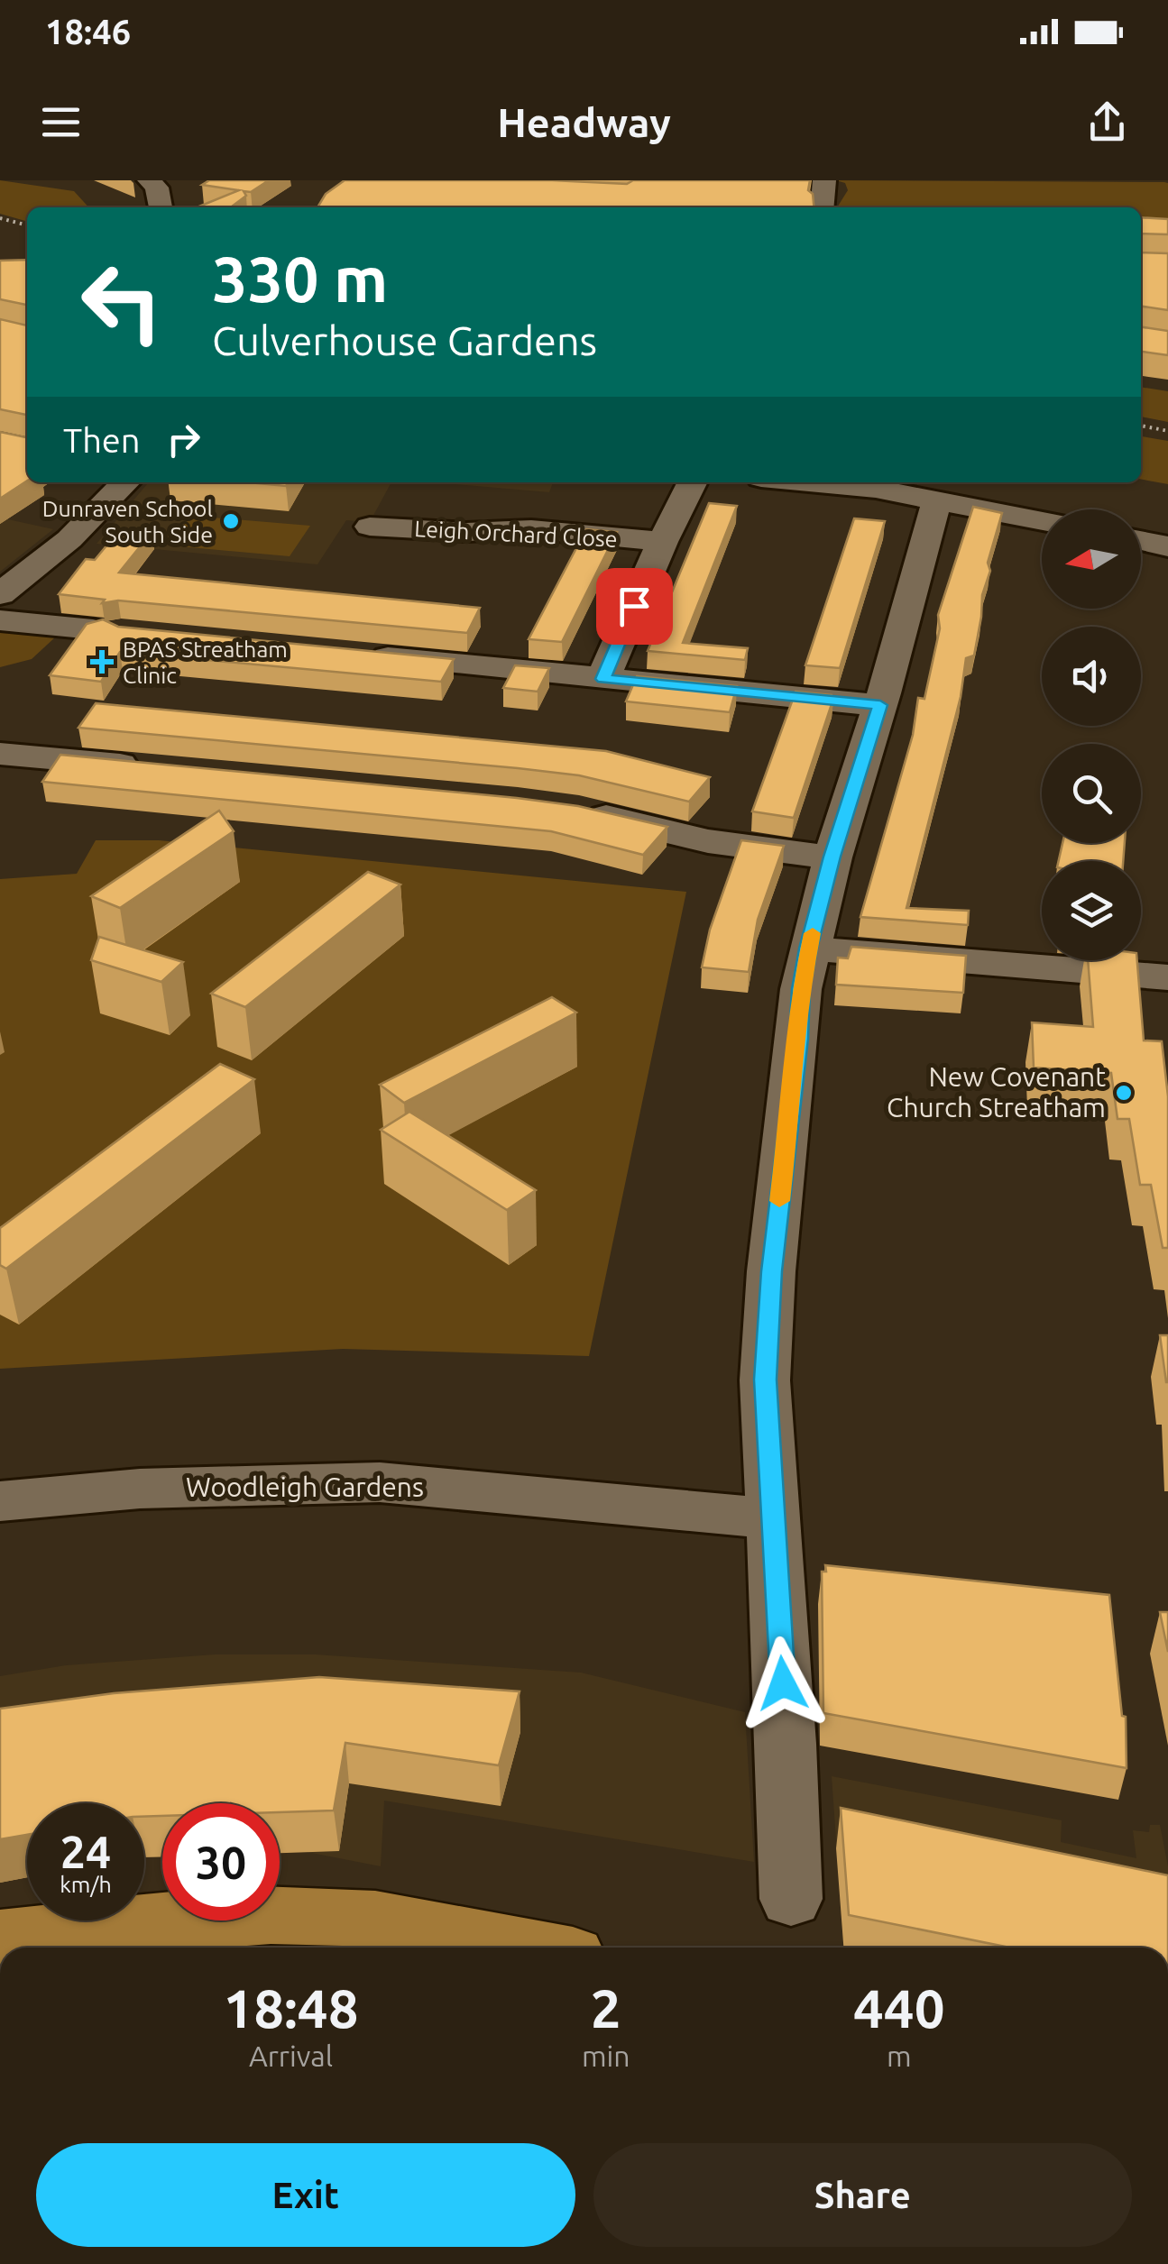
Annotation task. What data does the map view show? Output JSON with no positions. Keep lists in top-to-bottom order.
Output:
{
  "streets": {
    "street": ["Leigh Orchard Close", "Woodleigh Gardens"]
  },
  "places": {
    "other": ["Dunraven School South Side", "New Covenant Church Streatham"],
    "health": ["BPAS Streatham Clinic"]
  },
  "north": "left",
  "page": {
    "status": "18:46",
    "header": "Headway",
    "turn": ["330 m", "Culverhouse Gardens"],
    "then": "Then",
    "speed": "24 km/h",
    "limit": "30",
    "eta": [
      "18:48",
      "Arrival",
      "2",
      "min",
      "440",
      "m"
    ],
    "buttons": ["Exit", "Share"]
  }
}
